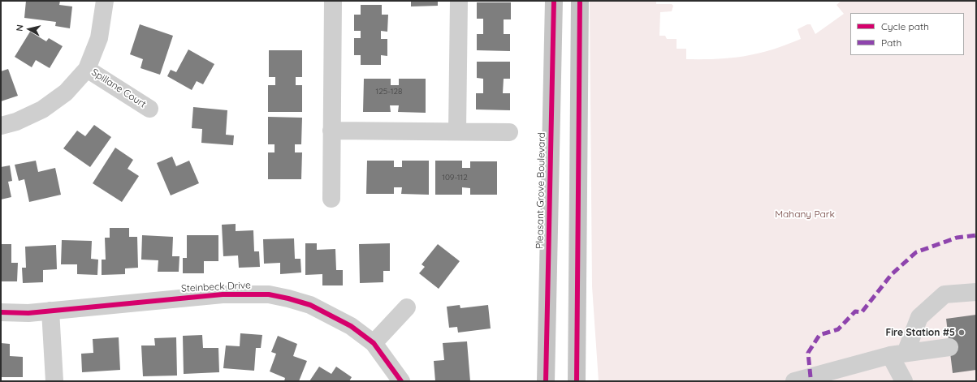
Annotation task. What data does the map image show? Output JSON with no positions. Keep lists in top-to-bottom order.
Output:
{
  "streets": {
    "main road": ["Pleasant Grove Boulevard"],
    "street": ["Spillane Court", "Steinbeck Drive"]
  },
  "parks": ["Mahany Park"],
  "places": ["Fire Station #5"],
  "house_numbers": ["125-128", "109-112"],
  "legend": ["Cycle path", "Path"],
  "north": "left"
}
